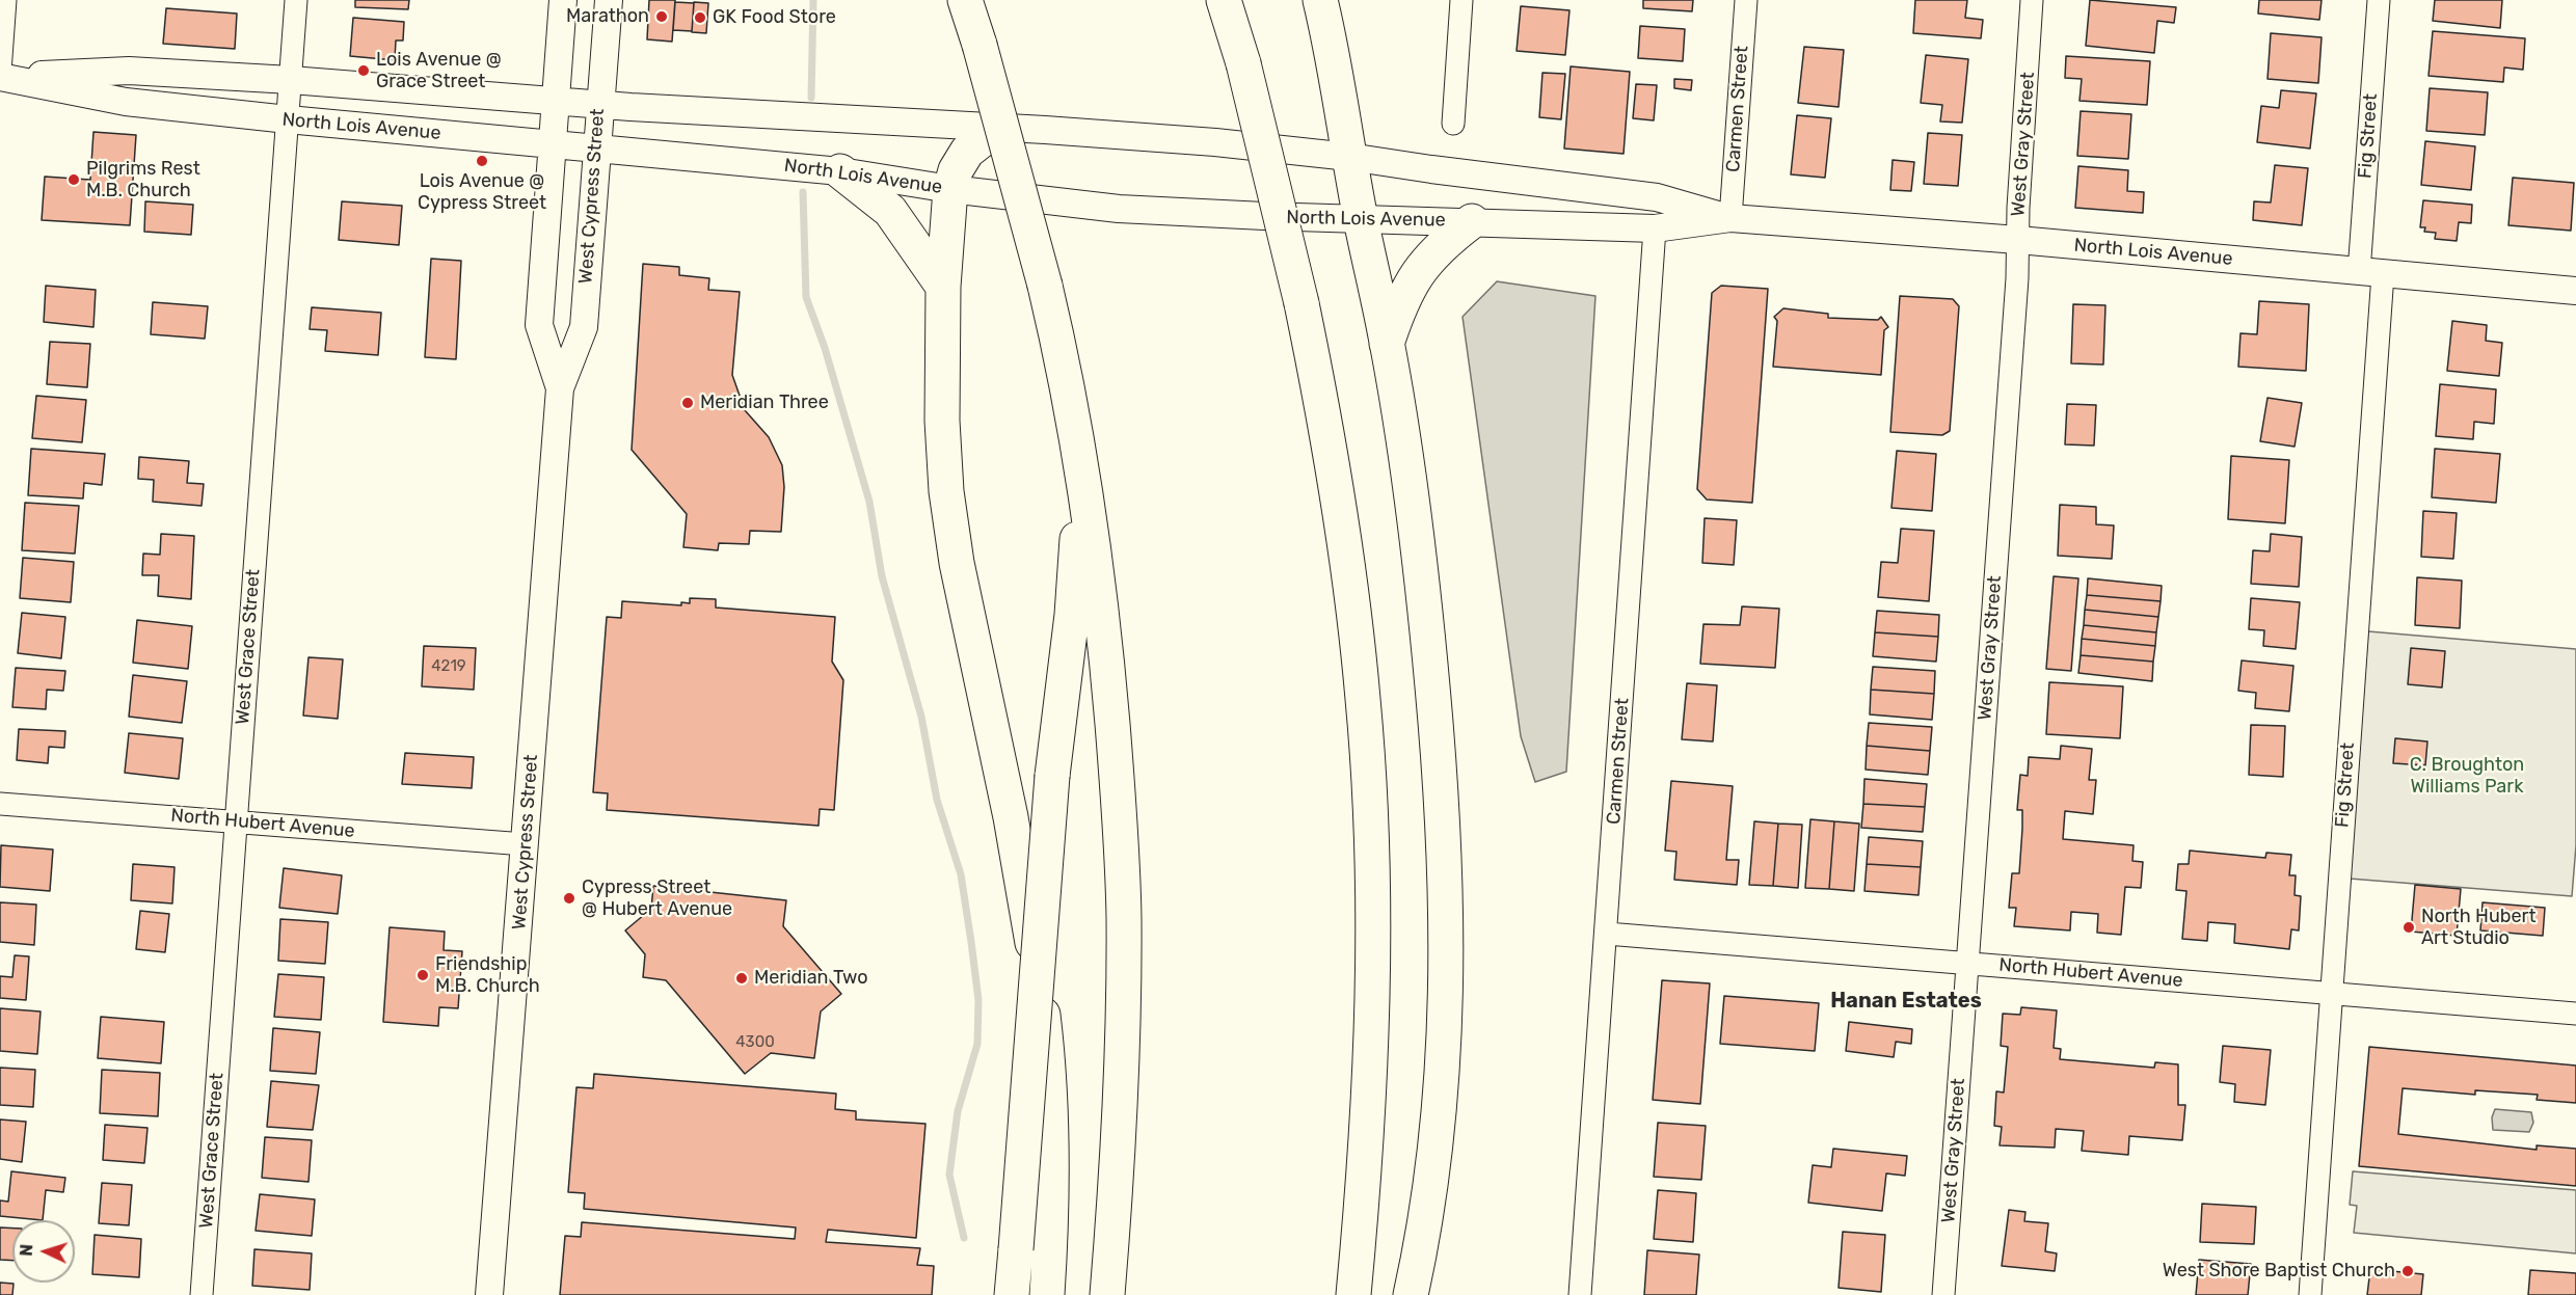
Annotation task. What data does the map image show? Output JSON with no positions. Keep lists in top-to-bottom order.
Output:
{
  "streets": {
    "street": [
      "Carmen Street",
      "North Lois Avenue",
      "Fig Street",
      "West Gray Street",
      "West Cypress Street",
      "West Grace Street",
      "North Hubert Avenue"
    ]
  },
  "crossings": [
    ["Carmen Street", "North Lois Avenue"],
    ["Carmen Street", "North Hubert Avenue"],
    ["North Lois Avenue", "Fig Street"],
    ["North Lois Avenue", "West Gray Street"],
    ["North Lois Avenue", "West Cypress Street"],
    ["North Lois Avenue", "West Grace Street"],
    ["Fig Street", "North Hubert Avenue"],
    ["West Gray Street", "North Hubert Avenue"],
    ["West Cypress Street", "North Hubert Avenue"],
    ["West Grace Street", "North Hubert Avenue"]
  ],
  "districts": ["Hanan Estates"],
  "parks": ["C. Broughton Williams Park"],
  "places": [
    "Marathon",
    "GK Food Store",
    "Lois Avenue @ Grace Street",
    "Lois Avenue @ Cypress Street",
    "Pilgrims Rest M.B. Church",
    "Meridian Three",
    "Cypress Street @ Hubert Avenue",
    "North Hubert Art Studio",
    "Friendship M.B. Church",
    "Meridian Two",
    "West Shore Baptist Church"
  ],
  "house_numbers": ["4219", "4300"],
  "north": "left"
}
